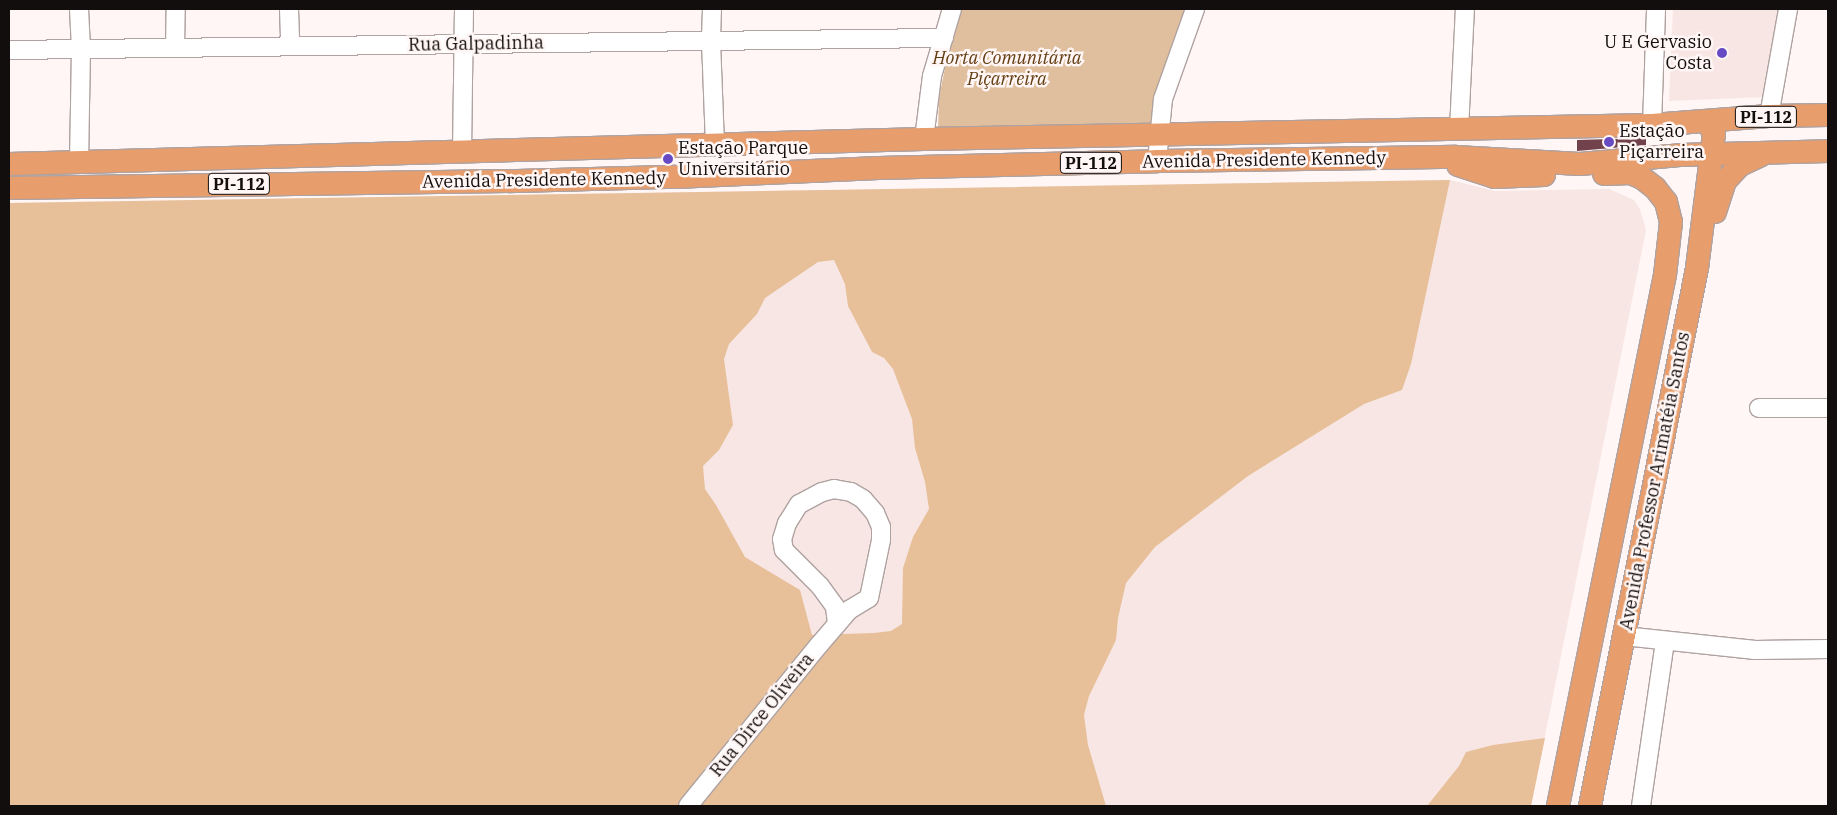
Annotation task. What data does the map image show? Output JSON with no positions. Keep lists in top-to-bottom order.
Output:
{
  "streets": {
    "main road": ["PI-112", "Avenida Presidente Kennedy", "Avenida Professor Arimatéia Santos"],
    "street": ["Rua Galpadinha", "Rua Dirce Oliveira"]
  },
  "crossings": [
    ["Avenida Presidente Kennedy", "Avenida Professor Arimatéia Santos"]
  ],
  "parks": ["Horta Comunitária Piçarreira"],
  "places": ["U E Gervasio Costa", "Estação Piçarreira", "Estação Parque Universitário"]
}
